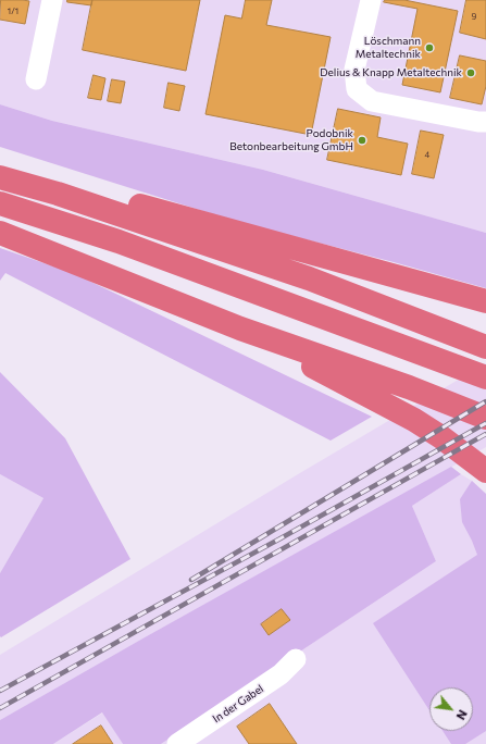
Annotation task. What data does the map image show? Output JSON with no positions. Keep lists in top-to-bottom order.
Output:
{
  "streets": {
    "street": ["In der Gabel"]
  },
  "places": ["Löschmann Metaltechnik", "Delius & Knapp Metaltechnik", "Podobnik Betonbearbeitung GmbH"],
  "house_numbers": ["1/1", "9", "4"],
  "north": "bottom right"
}
